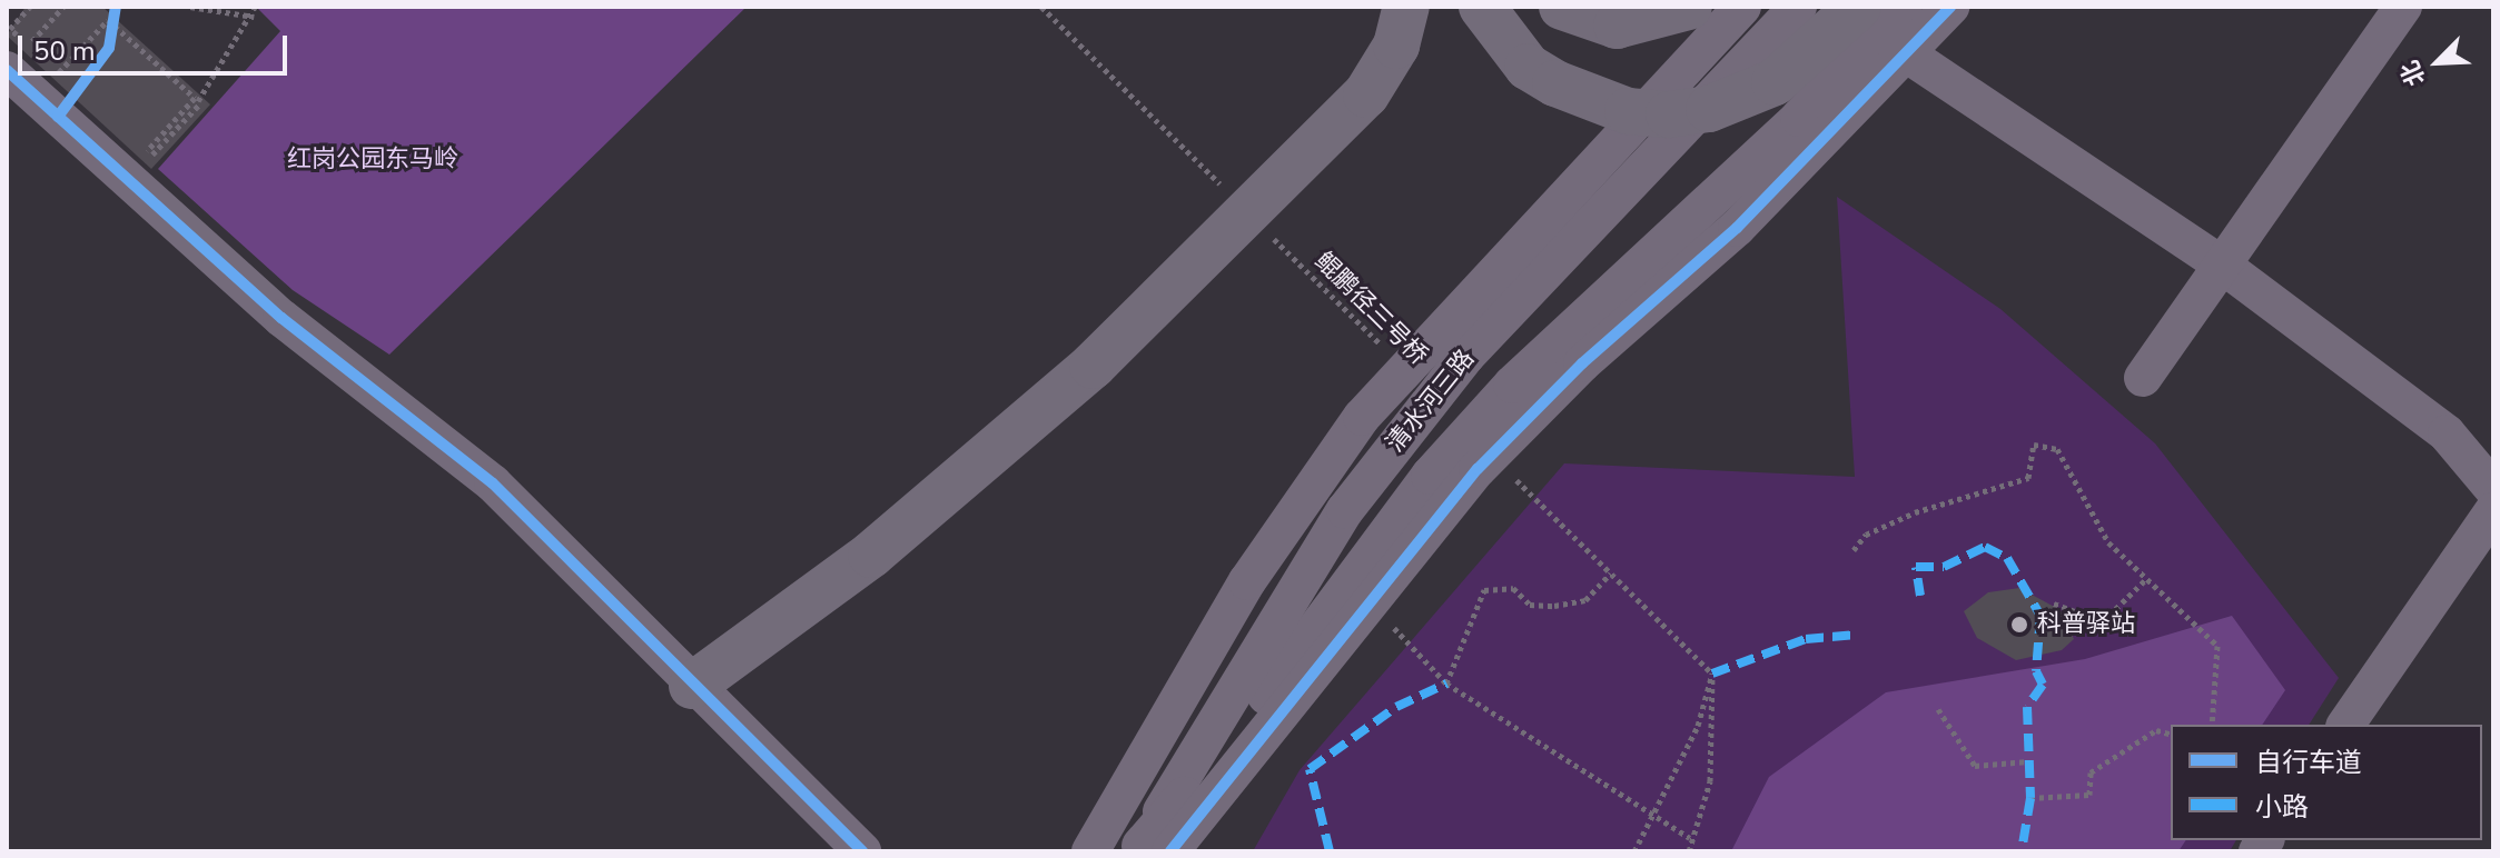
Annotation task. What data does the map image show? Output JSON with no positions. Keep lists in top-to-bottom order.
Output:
{
  "streets": {
    "street": ["清水河三路"],
    "path": ["鲲鹏径三号桥"]
  },
  "parks": ["红岗公园东马岭"],
  "places": ["科普驿站"],
  "legend": ["自行车道", "小路"],
  "scale_bar": "50 m",
  "north": "bottom left"
}
